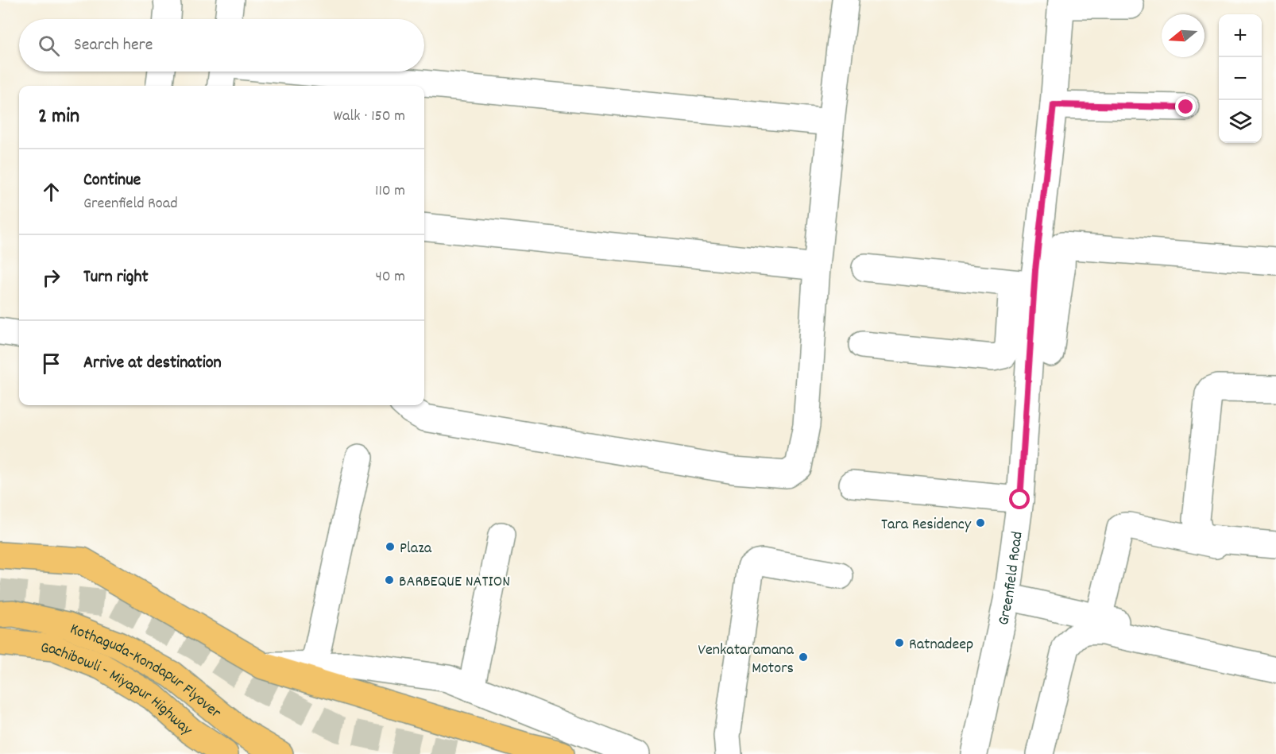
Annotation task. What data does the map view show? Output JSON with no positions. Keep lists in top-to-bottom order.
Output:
{
  "streets": {
    "main road": ["Kothaguda-Kondapur Flyover", "Gachibowli - Miyapur Highway"],
    "street": ["Greenfield Road"]
  },
  "places": [
    "Tara Residency",
    "Plaza",
    "BARBEQUE NATION",
    "Ratnadeep",
    "Venkataramana Motors"
  ],
  "north": "left",
  "page": {
    "map_buttons": ["+", "−"],
    "search": "Search here",
    "heading": ["2 min", "Walk · 150 m"],
    "list": [
      ["Continue", "Greenfield Road", "110 m"],
      ["Turn right", "40 m"],
      "Arrive at destination"
    ]
  }
}
